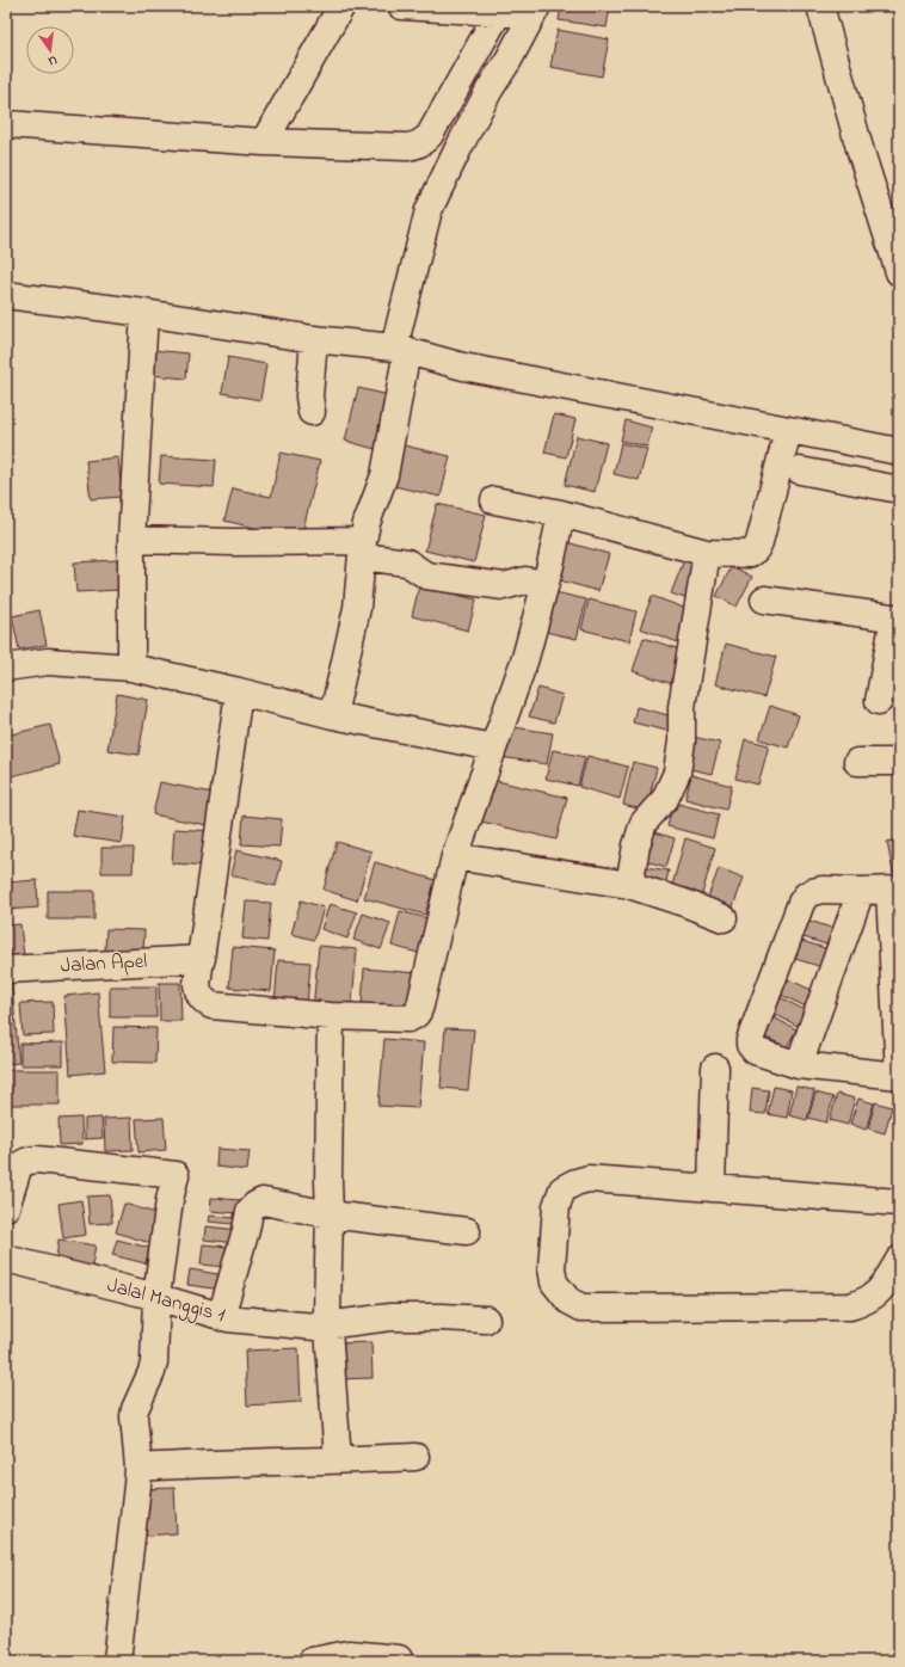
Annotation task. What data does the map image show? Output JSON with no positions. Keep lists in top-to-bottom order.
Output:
{
  "streets": {
    "street": ["Jalan Apel", "Jalal Manggis 1"]
  },
  "north": "bottom"
}
